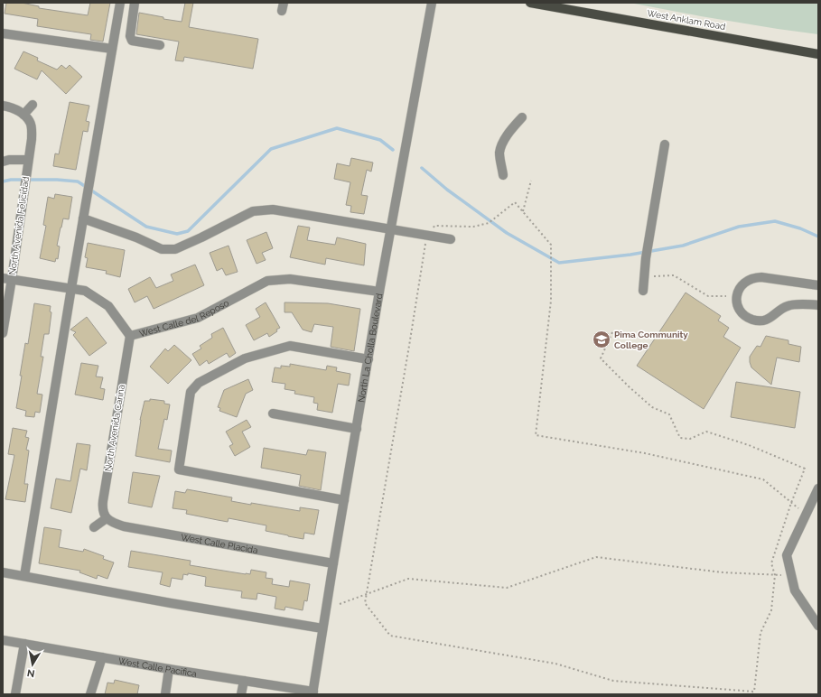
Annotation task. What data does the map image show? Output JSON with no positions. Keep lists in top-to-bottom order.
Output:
{
  "streets": {
    "main road": ["West Anklam Road"],
    "street": [
      "North Avenida Felicidad",
      "West Calle del Reposo",
      "North La Cholla Boulevard",
      "North Avenida Carina",
      "West Calle Placida",
      "West Calle Pacifica"
    ]
  },
  "crossings": [
    ["North Avenida Felicidad", "West Calle del Reposo"],
    ["West Calle del Reposo", "North La Cholla Boulevard"],
    ["West Calle del Reposo", "North Avenida Carina"],
    ["North La Cholla Boulevard", "West Calle Placida"],
    ["North La Cholla Boulevard", "West Calle Pacifica"],
    ["North Avenida Carina", "West Calle Placida"]
  ],
  "places": {
    "school or university": ["Pima Community College"]
  },
  "north": "bottom"
}
